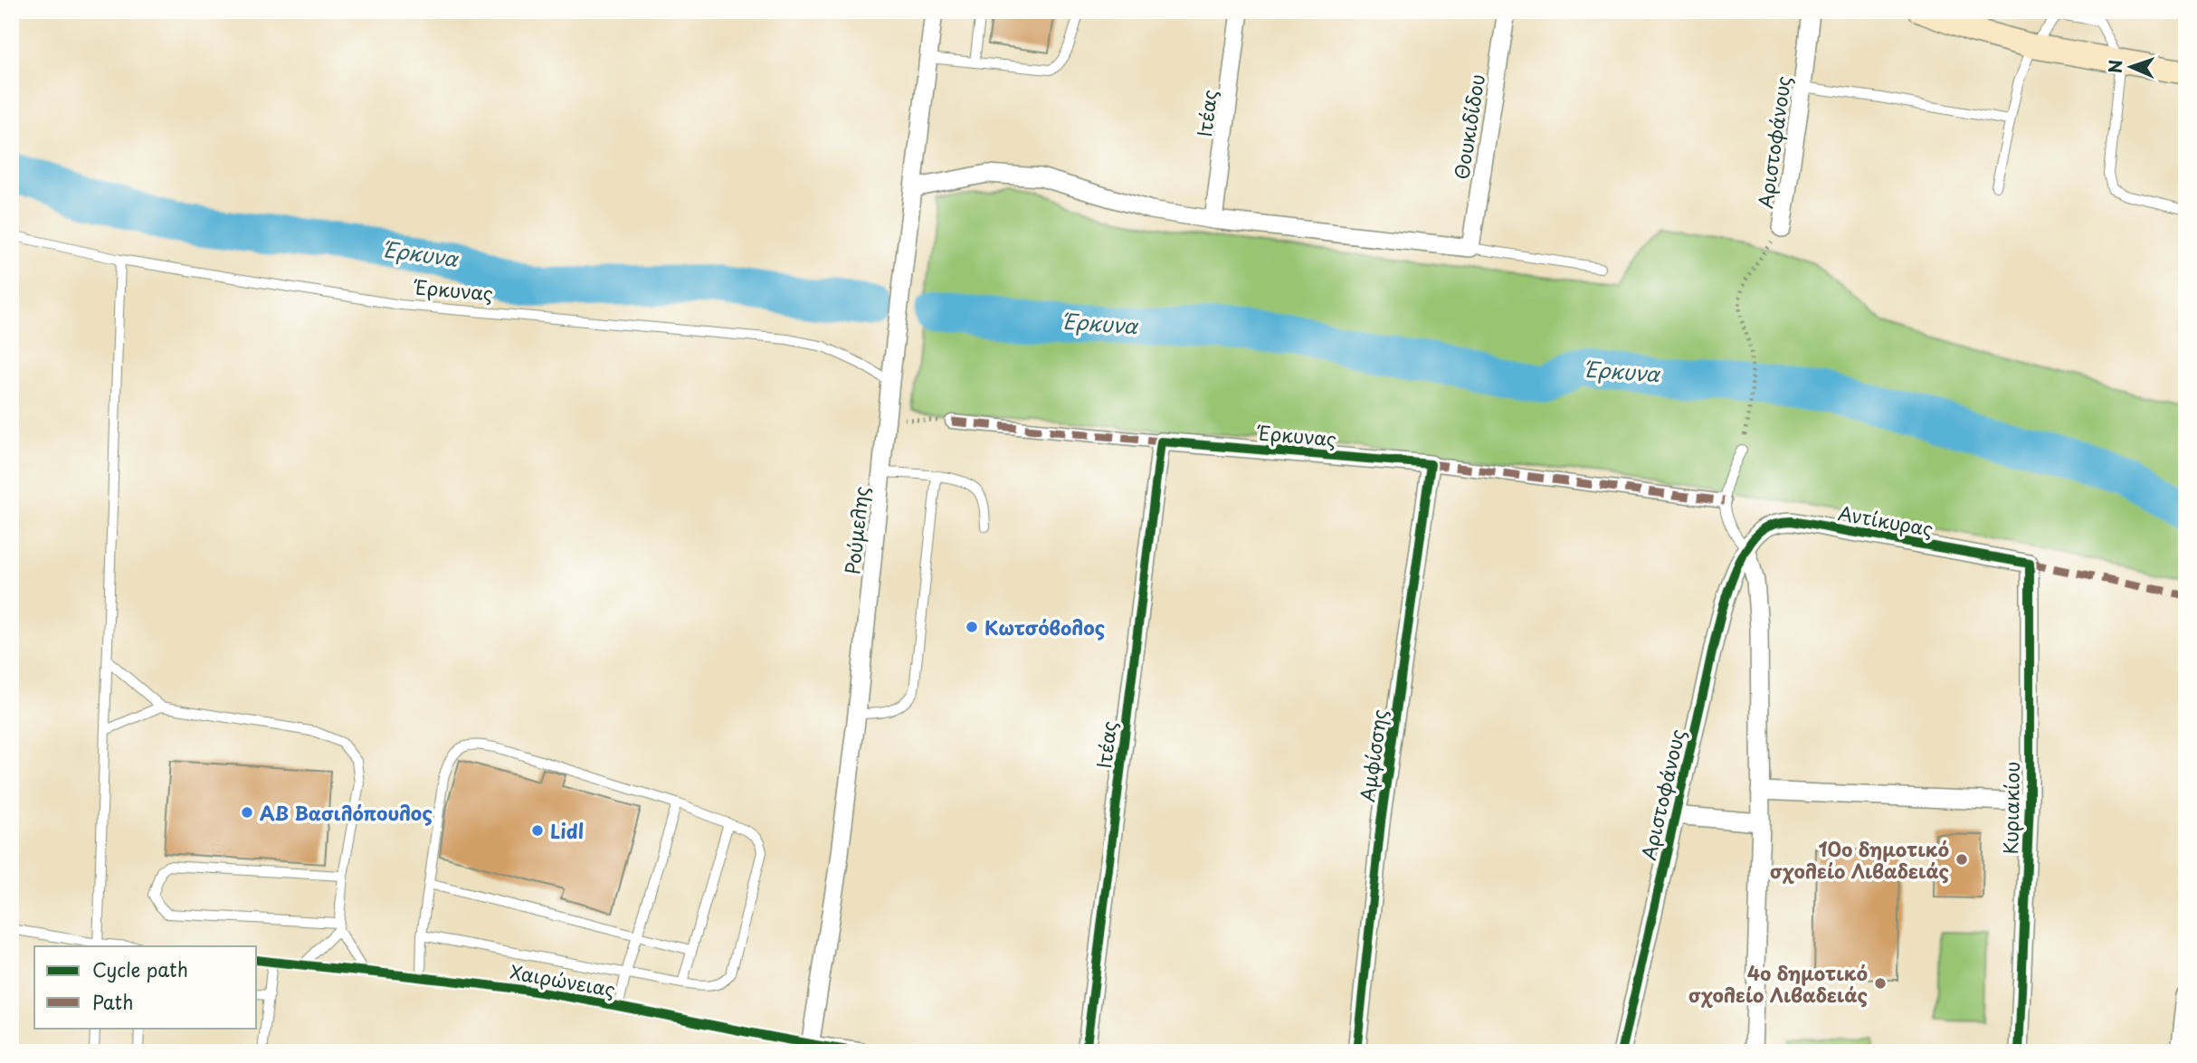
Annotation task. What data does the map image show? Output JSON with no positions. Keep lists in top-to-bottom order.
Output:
{
  "streets": {
    "street": [
      "Ιτέας",
      "Θουκιδίδου",
      "Αριστοφάνους",
      "Έρκυνας",
      "Αντίκυρας",
      "Ρούμελης",
      "Αμφίσσης",
      "Κυριακίου",
      "Χαιρώνειας"
    ]
  },
  "crossings": [
    ["Ιτέας", "Έρκυνας"],
    ["Αριστοφάνους", "Αντίκυρας"],
    ["Έρκυνας", "Ρούμελης"],
    ["Έρκυνας", "Αμφίσσης"],
    ["Αντίκυρας", "Κυριακίου"],
    ["Ρούμελης", "Χαιρώνειας"]
  ],
  "water": ["Έρκυνα"],
  "places": [
    "Κωτσόβολος",
    "ΑΒ Βασιλόπουλος",
    "Lidl",
    "10ο δημοτικό σχολείο Λιβαδειάς",
    "4ο δημοτικό σχολείο Λιβαδειάς"
  ],
  "legend": ["Cycle path", "Path"],
  "north": "left"
}
